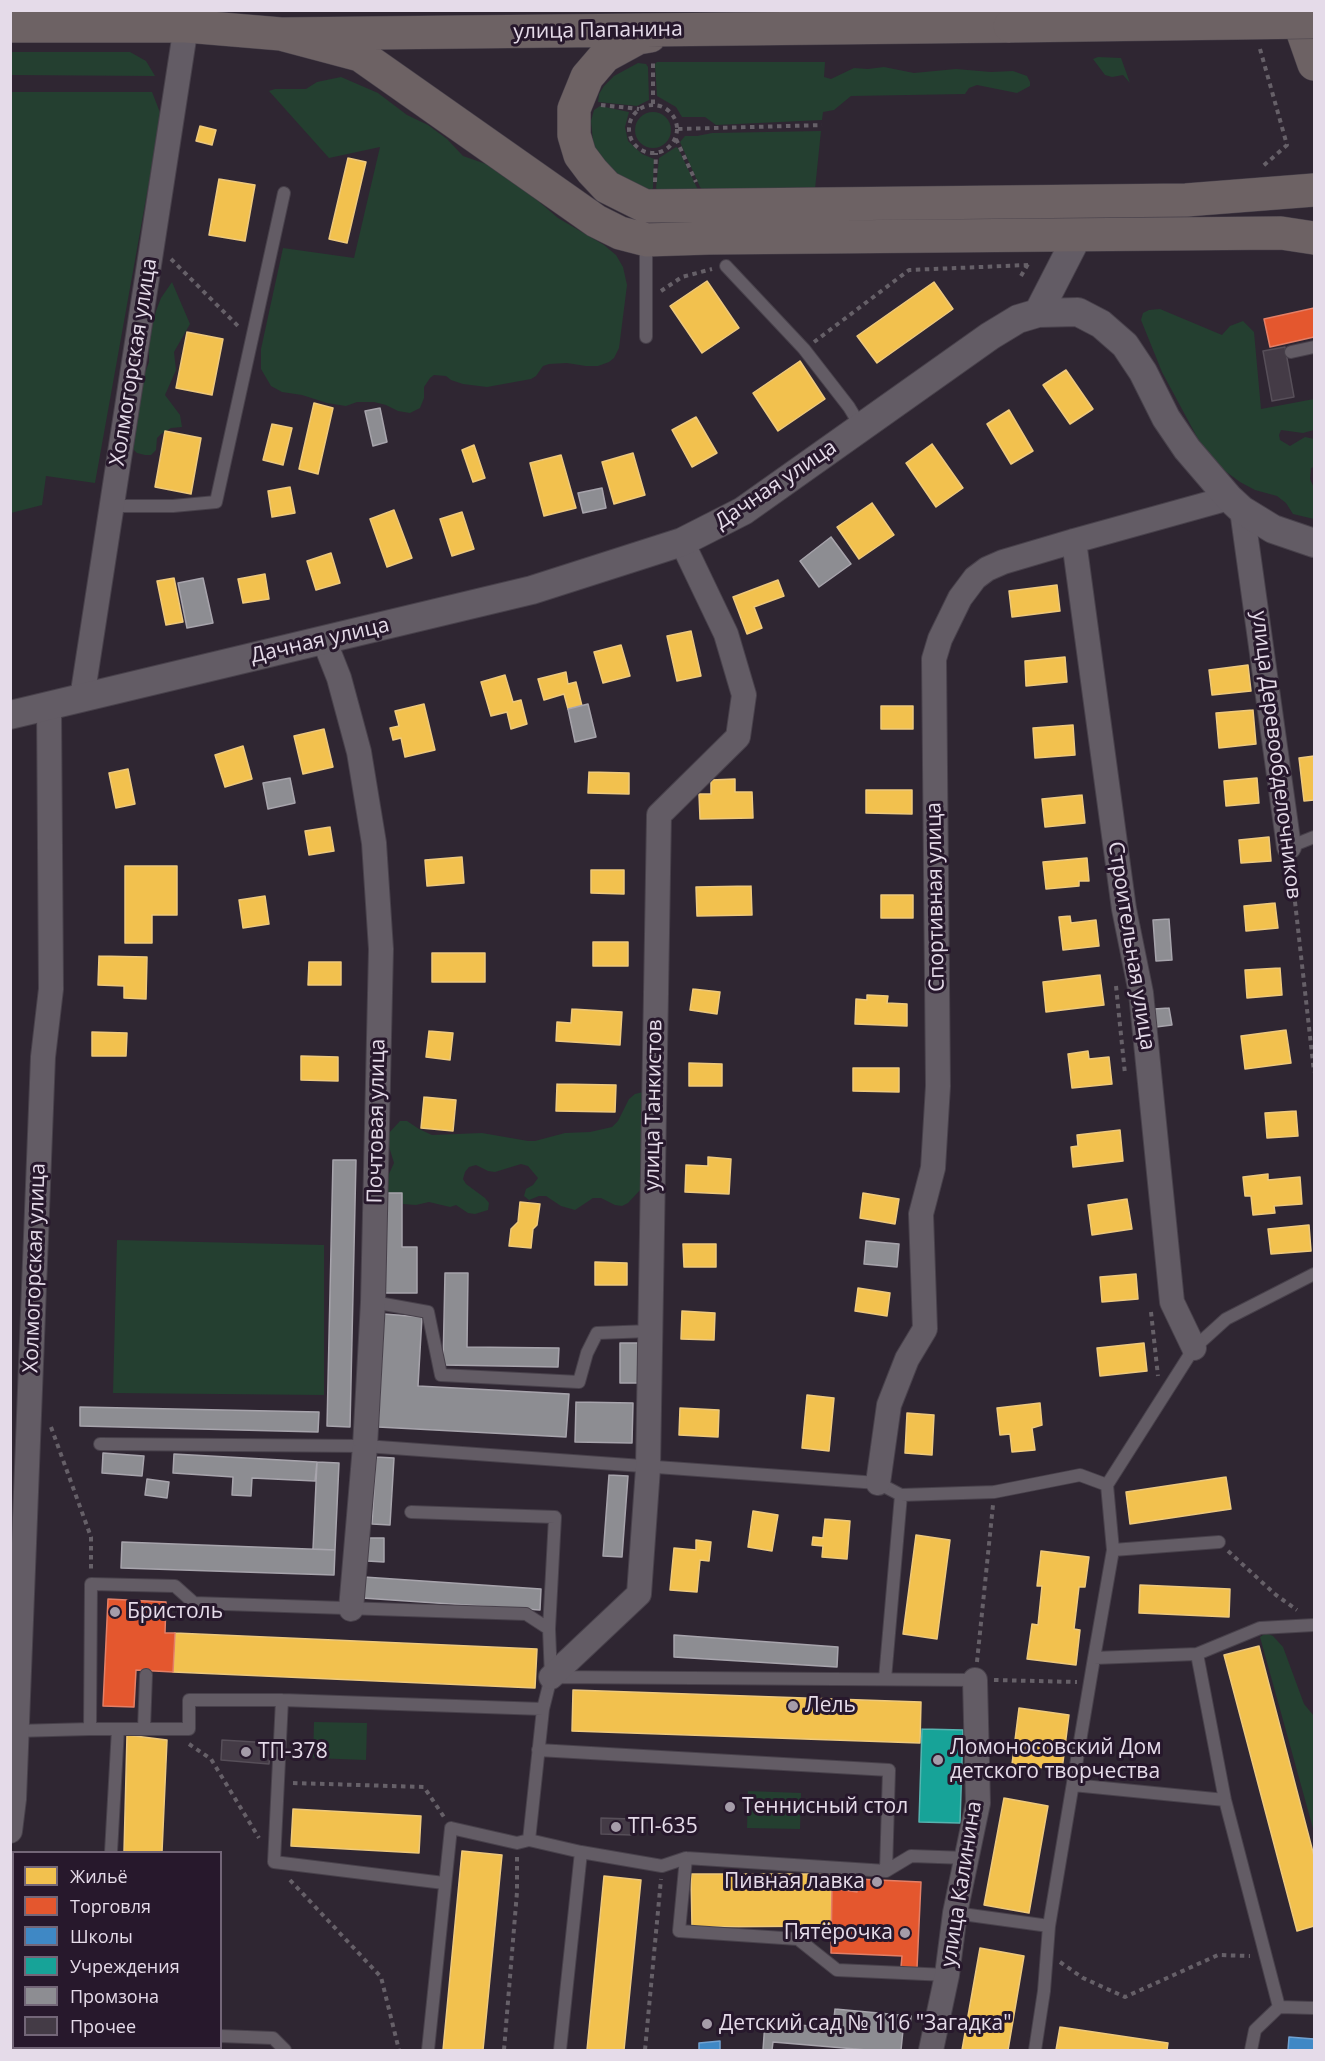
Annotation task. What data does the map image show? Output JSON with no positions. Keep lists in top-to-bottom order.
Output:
{
  "streets": {
    "main road": ["улица Папанина"],
    "street": [
      "Холмогорская улица",
      "Дачная улица",
      "улица Деревообделочников",
      "Спортивная улица",
      "Строительная улица",
      "улица Танкистов",
      "Почтовая улица",
      "улица Калинина"
    ]
  },
  "crossings": [
    ["улица Папанина", "Холмогорская улица"],
    ["Холмогорская улица", "Дачная улица"],
    ["Дачная улица", "улица Деревообделочников"],
    ["Дачная улица", "Спортивная улица"],
    ["Дачная улица", "улица Танкистов"],
    ["Дачная улица", "Почтовая улица"],
    ["улица Деревообделочников", "Спортивная улица"],
    ["Спортивная улица", "Строительная улица"]
  ],
  "places": [
    "Бристоль",
    "Лель",
    "ТП-378",
    "Ломоносовский Дом детского творчества",
    "Теннисный стол",
    "ТП-635",
    "Пивная лавка",
    "Пятёрочка",
    "Детский сад № 116 \"Загадка\""
  ],
  "legend": [
    "Жильё",
    "Торговля",
    "Школы",
    "Учреждения",
    "Промзона",
    "Прочее"
  ]
}
